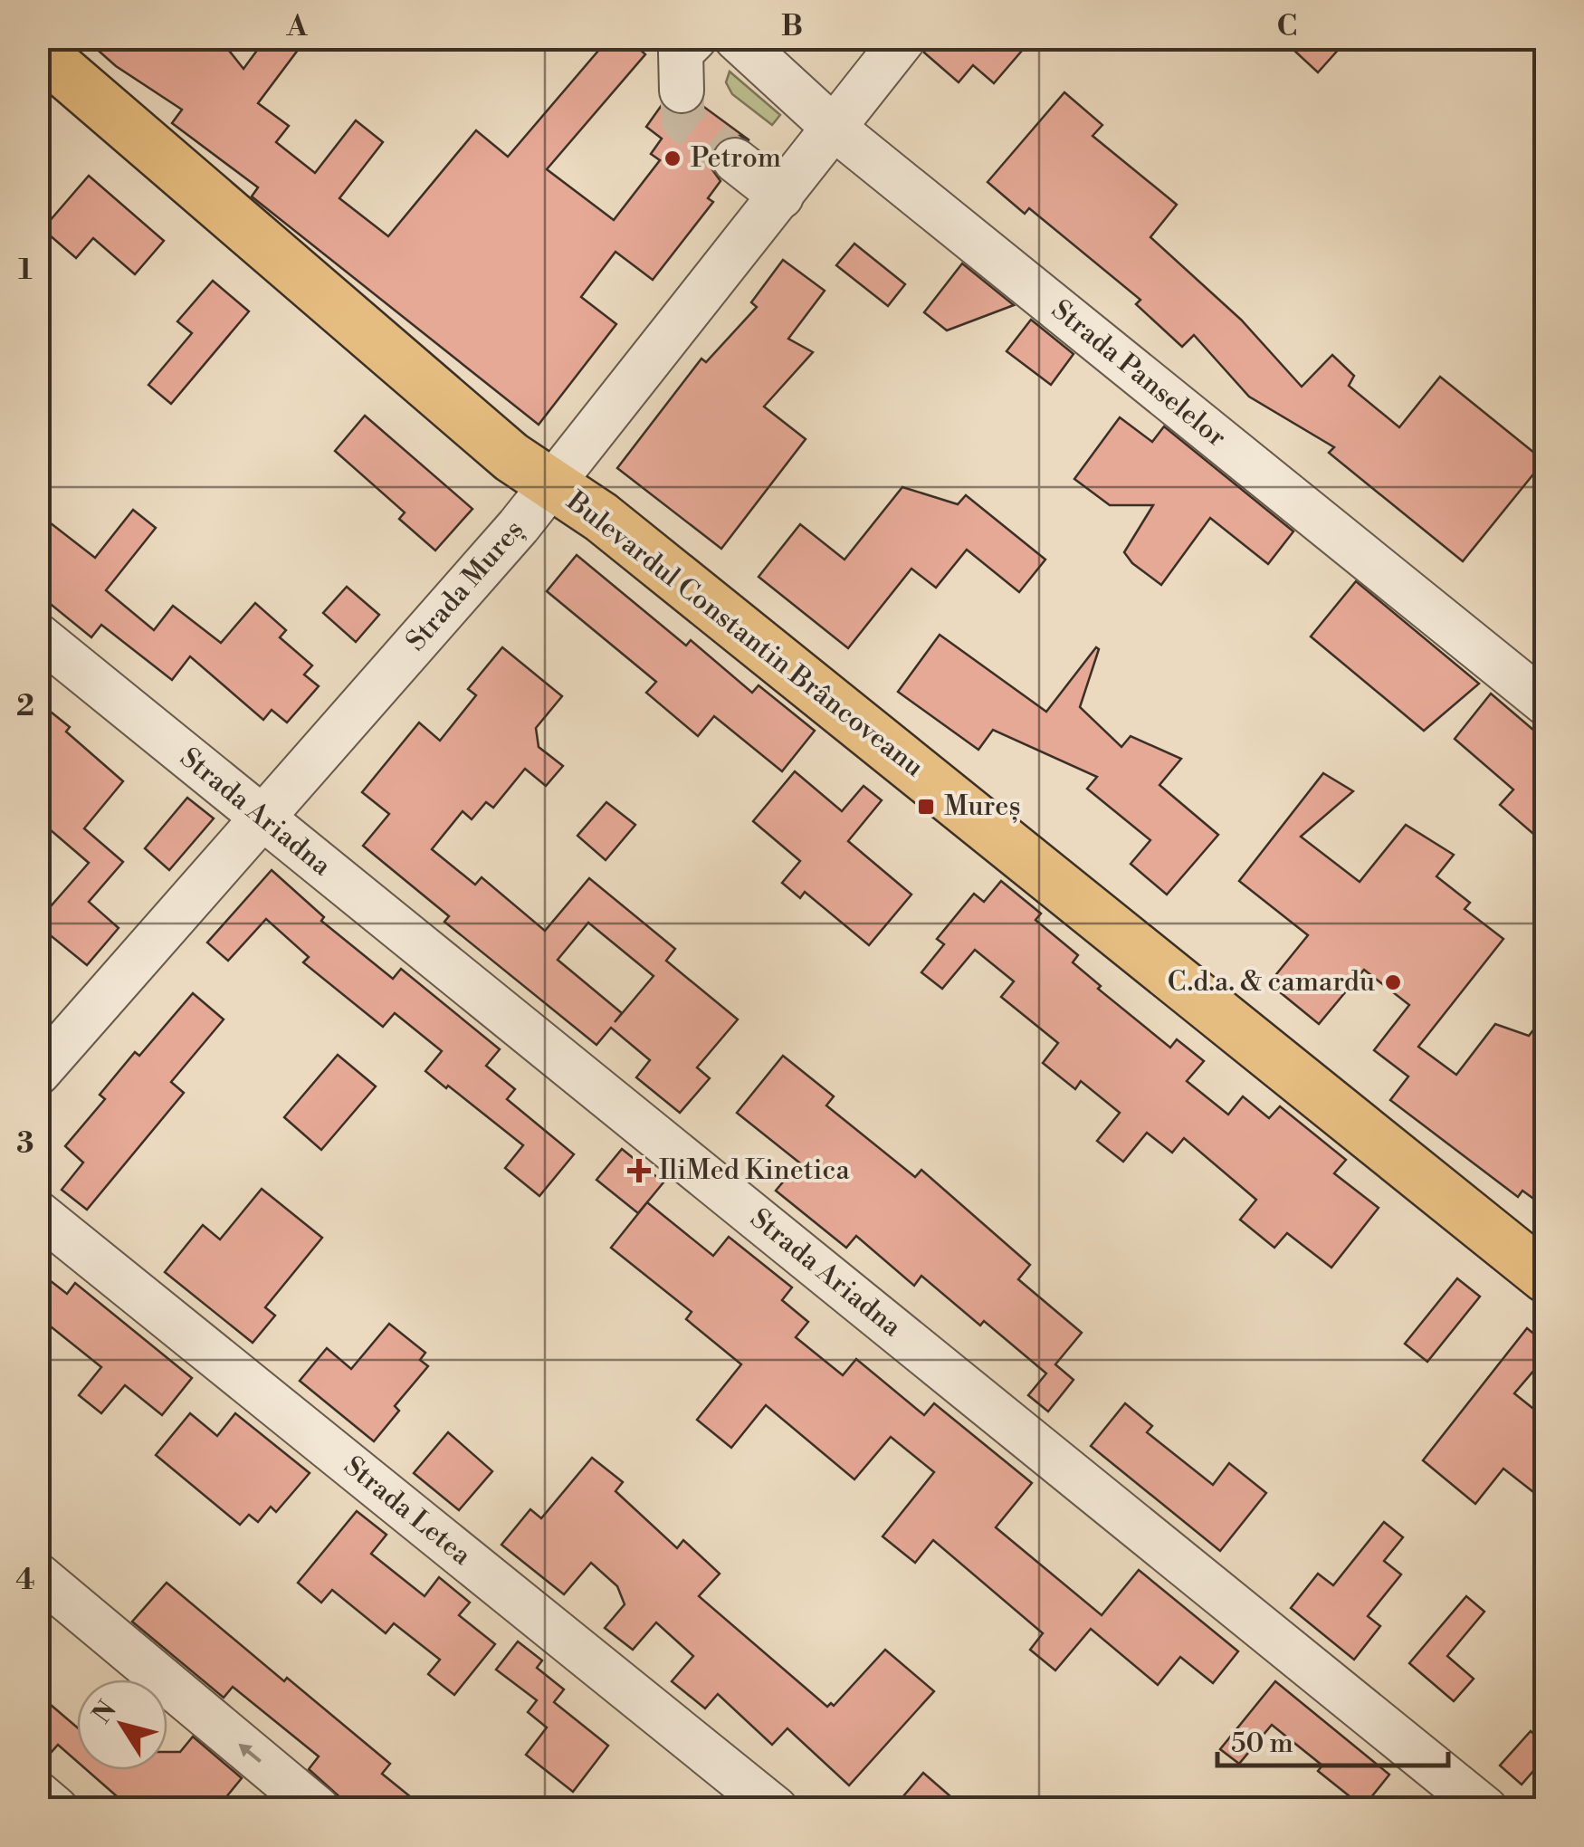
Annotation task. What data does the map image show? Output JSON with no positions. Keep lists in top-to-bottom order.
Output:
{
  "streets": {
    "main road": ["Bulevardul Constantin Brâncoveanu"],
    "street": [
      "Strada Panselelor",
      "Strada Mureș",
      "Strada Ariadna",
      "Strada Letea"
    ]
  },
  "crossings": [
    ["Strada Panselelor", "Strada Mureș"],
    ["Strada Mureș", "Bulevardul Constantin Brâncoveanu"],
    ["Strada Mureș", "Strada Ariadna"]
  ],
  "places": {
    "other": ["Petrom", "C.d.a. & camardu"],
    "transit": ["Mureș"],
    "health": ["IliMed Kinetica"]
  },
  "scale_bar": "50 m",
  "north": "top left",
  "grid": {
    "columns": ["A", "B", "C"],
    "rows": [
      "1",
      "2",
      "3",
      "4"
    ]
  }
}
